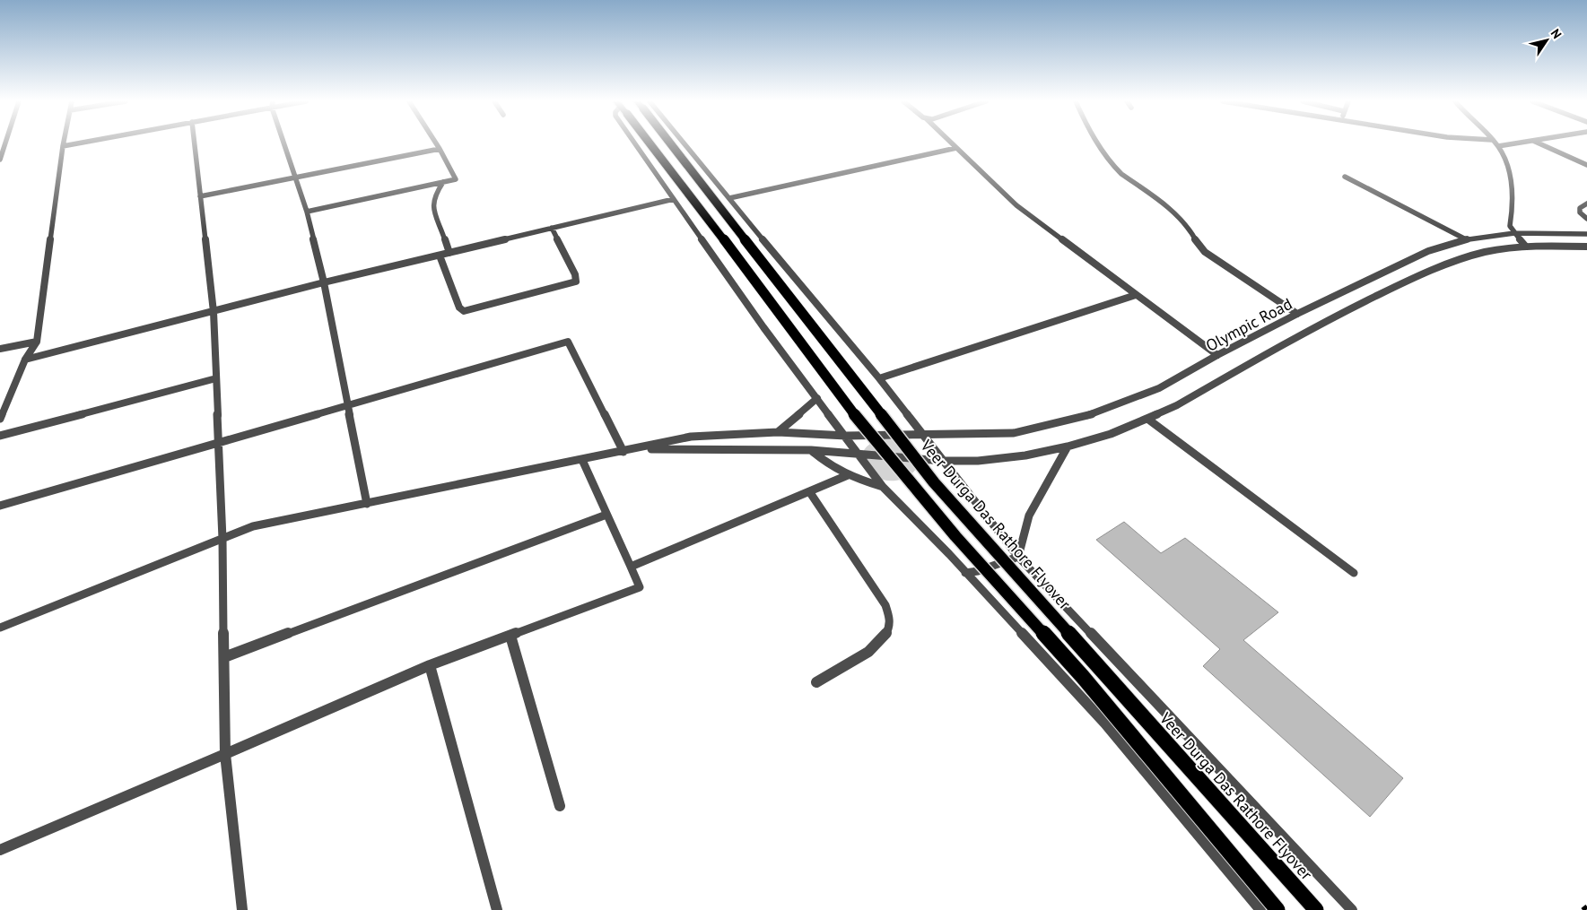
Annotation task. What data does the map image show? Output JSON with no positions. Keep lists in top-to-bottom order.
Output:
{
  "streets": {
    "main road": ["Veer Durga Das Rathore Flyover"],
    "street": ["Olympic Road"]
  },
  "north": "top right"
}
